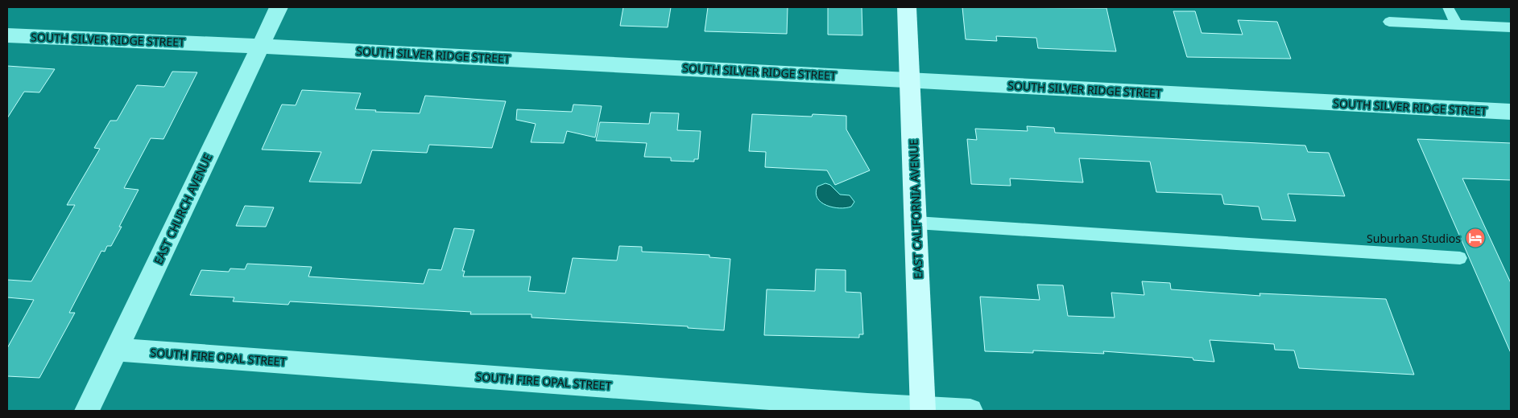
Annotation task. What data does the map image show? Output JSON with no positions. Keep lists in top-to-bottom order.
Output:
{
  "streets": {
    "street": [
      "SOUTH SILVER RIDGE STREET",
      "EAST CHURCH AVENUE",
      "EAST CALIFORNIA AVENUE",
      "SOUTH FIRE OPAL STREET"
    ]
  },
  "crossings": [
    ["SOUTH SILVER RIDGE STREET", "EAST CHURCH AVENUE"],
    ["SOUTH SILVER RIDGE STREET", "EAST CALIFORNIA AVENUE"],
    ["EAST CHURCH AVENUE", "SOUTH FIRE OPAL STREET"],
    ["EAST CALIFORNIA AVENUE", "SOUTH FIRE OPAL STREET"]
  ],
  "places": {
    "hotel": ["Suburban Studios"]
  }
}
